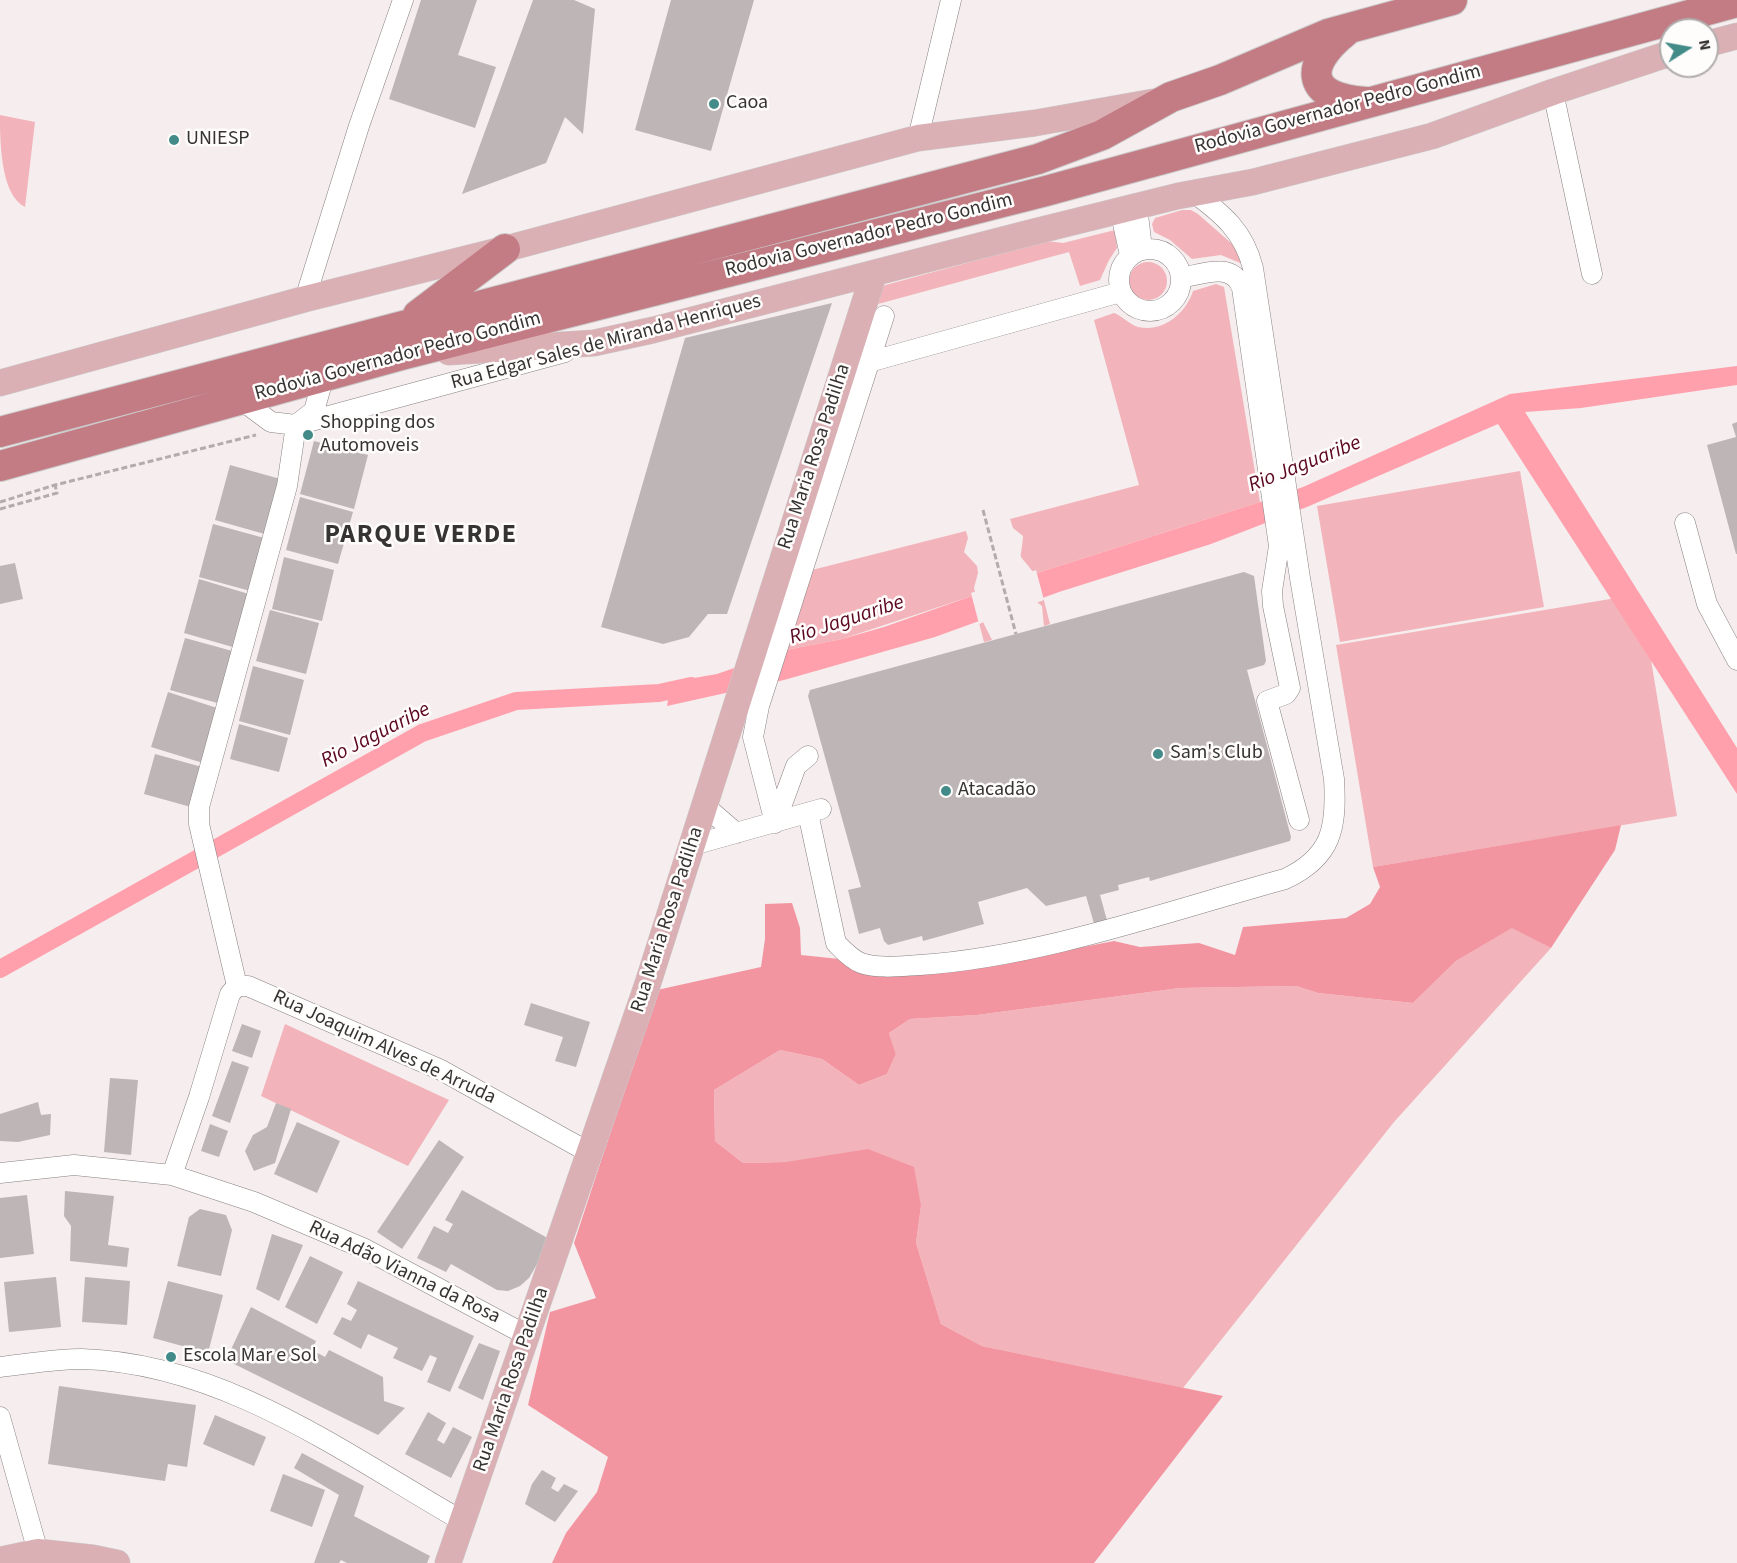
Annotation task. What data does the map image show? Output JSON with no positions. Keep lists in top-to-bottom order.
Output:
{
  "streets": {
    "highway": ["Rodovia Governador Pedro Gondim"],
    "main road": ["Rua Edgar Sales de Miranda Henriques", "Rua Maria Rosa Padilha"],
    "street": ["Rua Joaquim Alves de Arruda", "Rua Adão Vianna da Rosa"]
  },
  "crossings": [
    ["Rua Edgar Sales de Miranda Henriques", "Rua Maria Rosa Padilha"],
    ["Rua Maria Rosa Padilha", "Rua Joaquim Alves de Arruda"],
    ["Rua Maria Rosa Padilha", "Rua Adão Vianna da Rosa"]
  ],
  "districts": ["PARQUE VERDE"],
  "water": ["Rio Jaguaribe"],
  "places": [
    "Caoa",
    "UNIESP",
    "Shopping dos Automoveis",
    "Sam's Club",
    "Atacadão",
    "Escola Mar e Sol"
  ],
  "north": "right"
}
